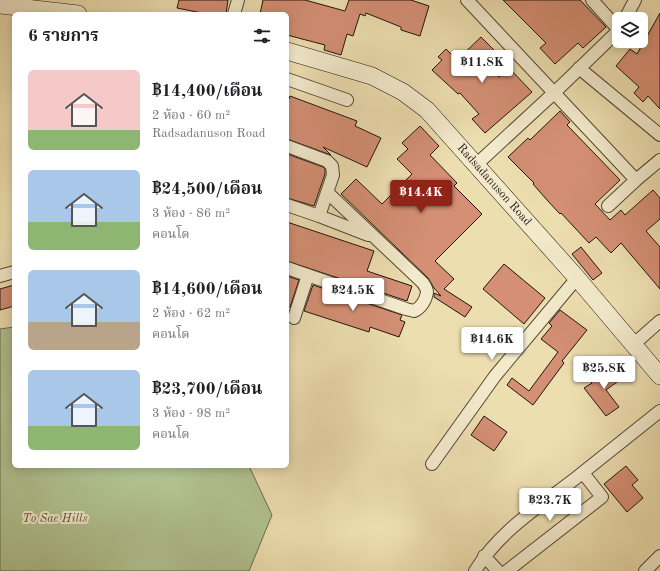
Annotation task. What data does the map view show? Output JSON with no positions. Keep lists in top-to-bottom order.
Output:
{
  "streets": {
    "street": ["Radsadanuson Road"]
  },
  "parks": ["To Sae Hills"],
  "page": {
    "heading": "6 รายการ",
    "price": [
      "฿11.8K",
      "฿14.4K",
      "฿24.5K",
      "฿14.6K",
      "฿25.8K",
      "฿23.7K"
    ],
    "list": [
      {
        "name": "฿14,400/เดือน",
        "note": "2 ห้อง · 60 m² · Radsadanuson Road"
      },
      {
        "name": "฿24,500/เดือน",
        "note": "3 ห้อง · 86 m² · คอนโด"
      },
      {
        "name": "฿14,600/เดือน",
        "note": "2 ห้อง · 62 m² · คอนโด"
      },
      {
        "name": "฿23,700/เดือน",
        "note": "3 ห้อง · 98 m² · คอนโด"
      }
    ]
  }
}
